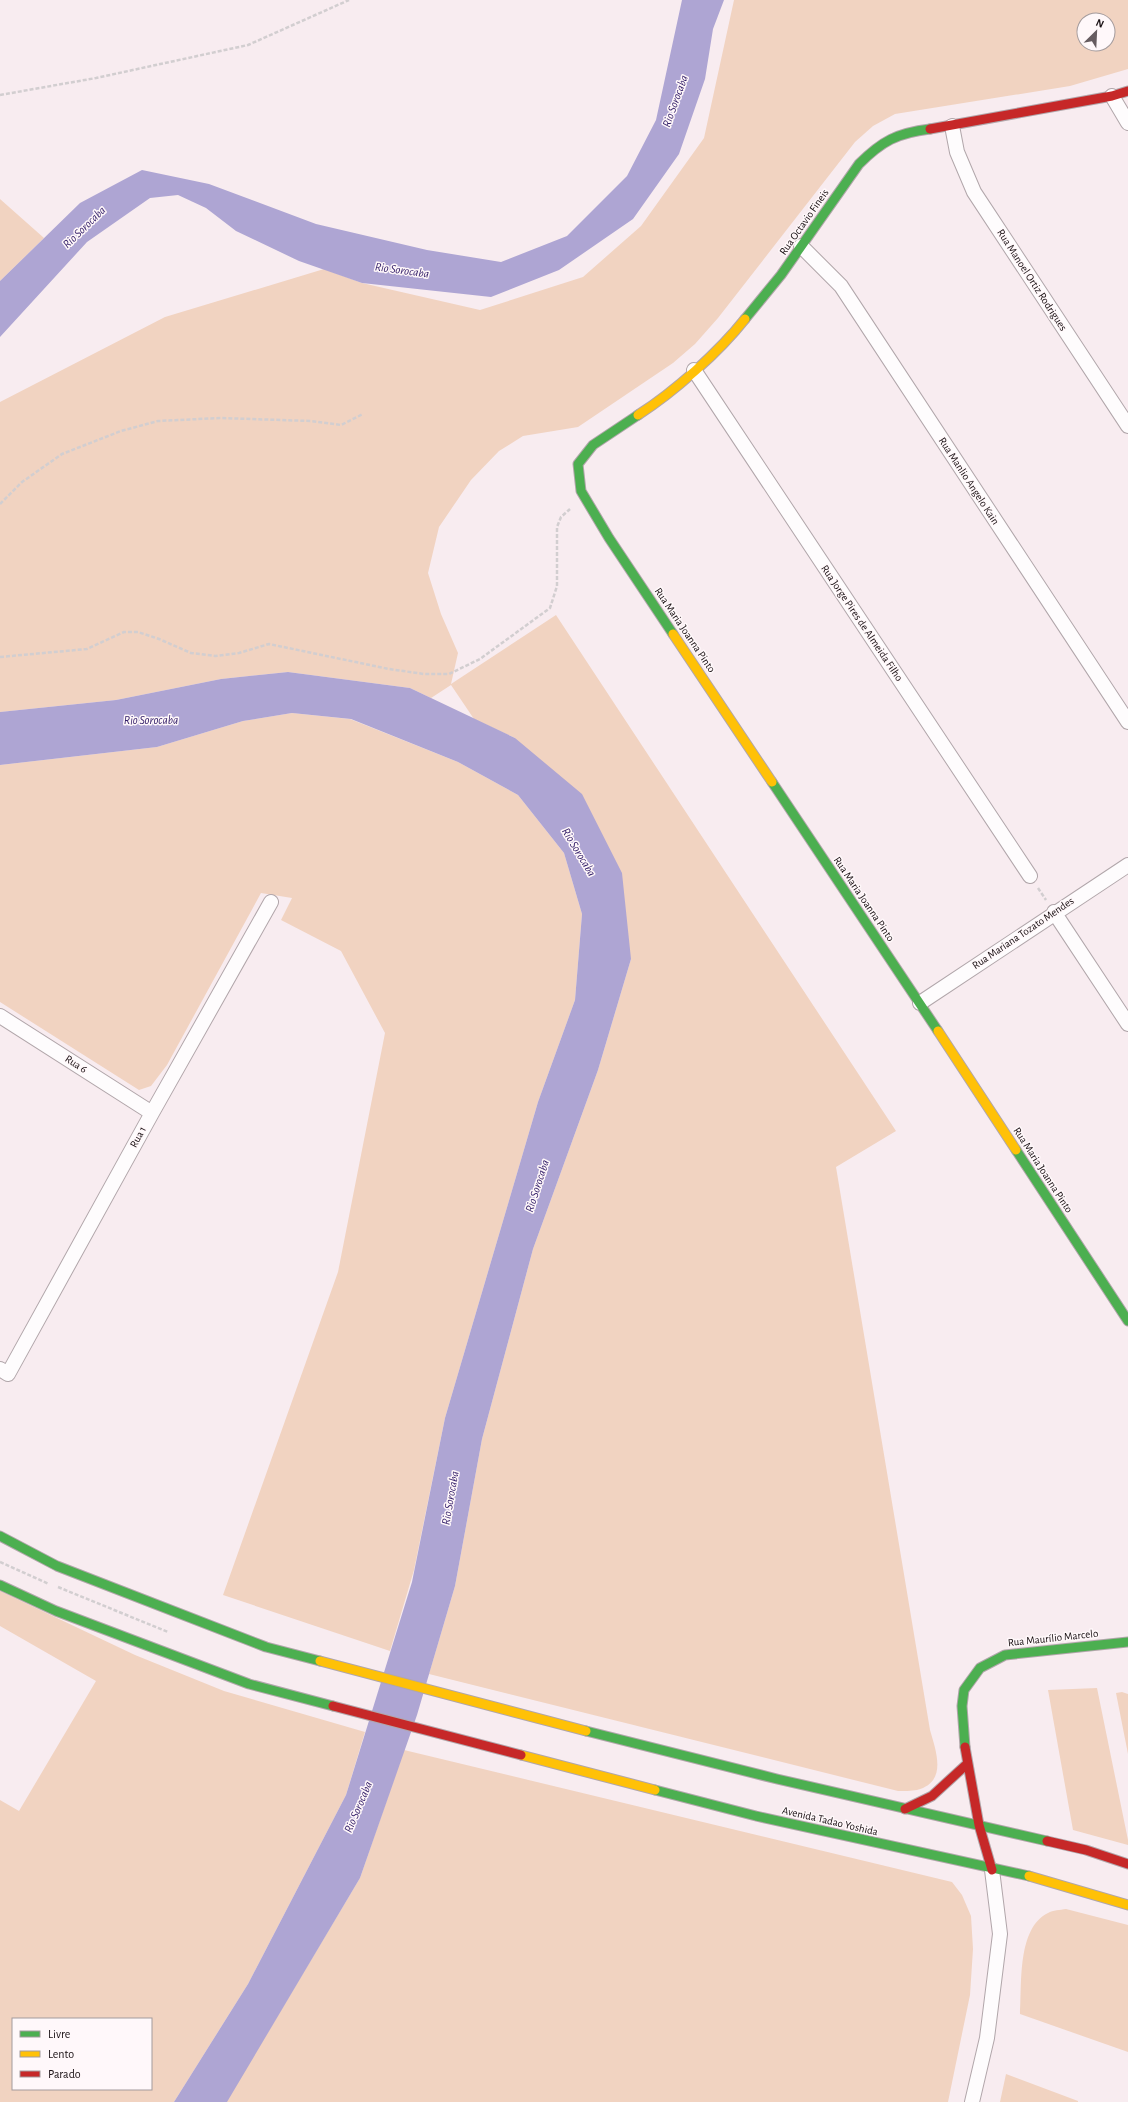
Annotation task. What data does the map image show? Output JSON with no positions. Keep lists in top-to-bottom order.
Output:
{
  "streets": {
    "main road": [
      "Rua Octavio Fineis",
      "Rua Maria Joanna Pinto",
      "Rua Maurílio Marcelo",
      "Avenida Tadao Yoshida"
    ],
    "street": [
      "Rua Manoel Ortiz Rodrigues",
      "Rua Manlio Angelo Kain",
      "Rua Jorge Pires de Almeida Filho",
      "Rua Mariana Tozato Mendes",
      "Rua 6",
      "Rua 1"
    ]
  },
  "crossings": [
    ["Rua Octavio Fineis", "Rua Manoel Ortiz Rodrigues"],
    ["Rua Octavio Fineis", "Rua Manlio Angelo Kain"],
    ["Rua Octavio Fineis", "Rua Jorge Pires de Almeida Filho"],
    ["Rua Octavio Fineis", "Rua Maria Joanna Pinto"],
    ["Rua Maria Joanna Pinto", "Rua Mariana Tozato Mendes"],
    ["Rua 6", "Rua 1"],
    ["Rua Maurílio Marcelo", "Avenida Tadao Yoshida"]
  ],
  "water": ["Rio Sorocaba"],
  "legend": ["Livre", "Lento", "Parado"],
  "north": "top right"
}
